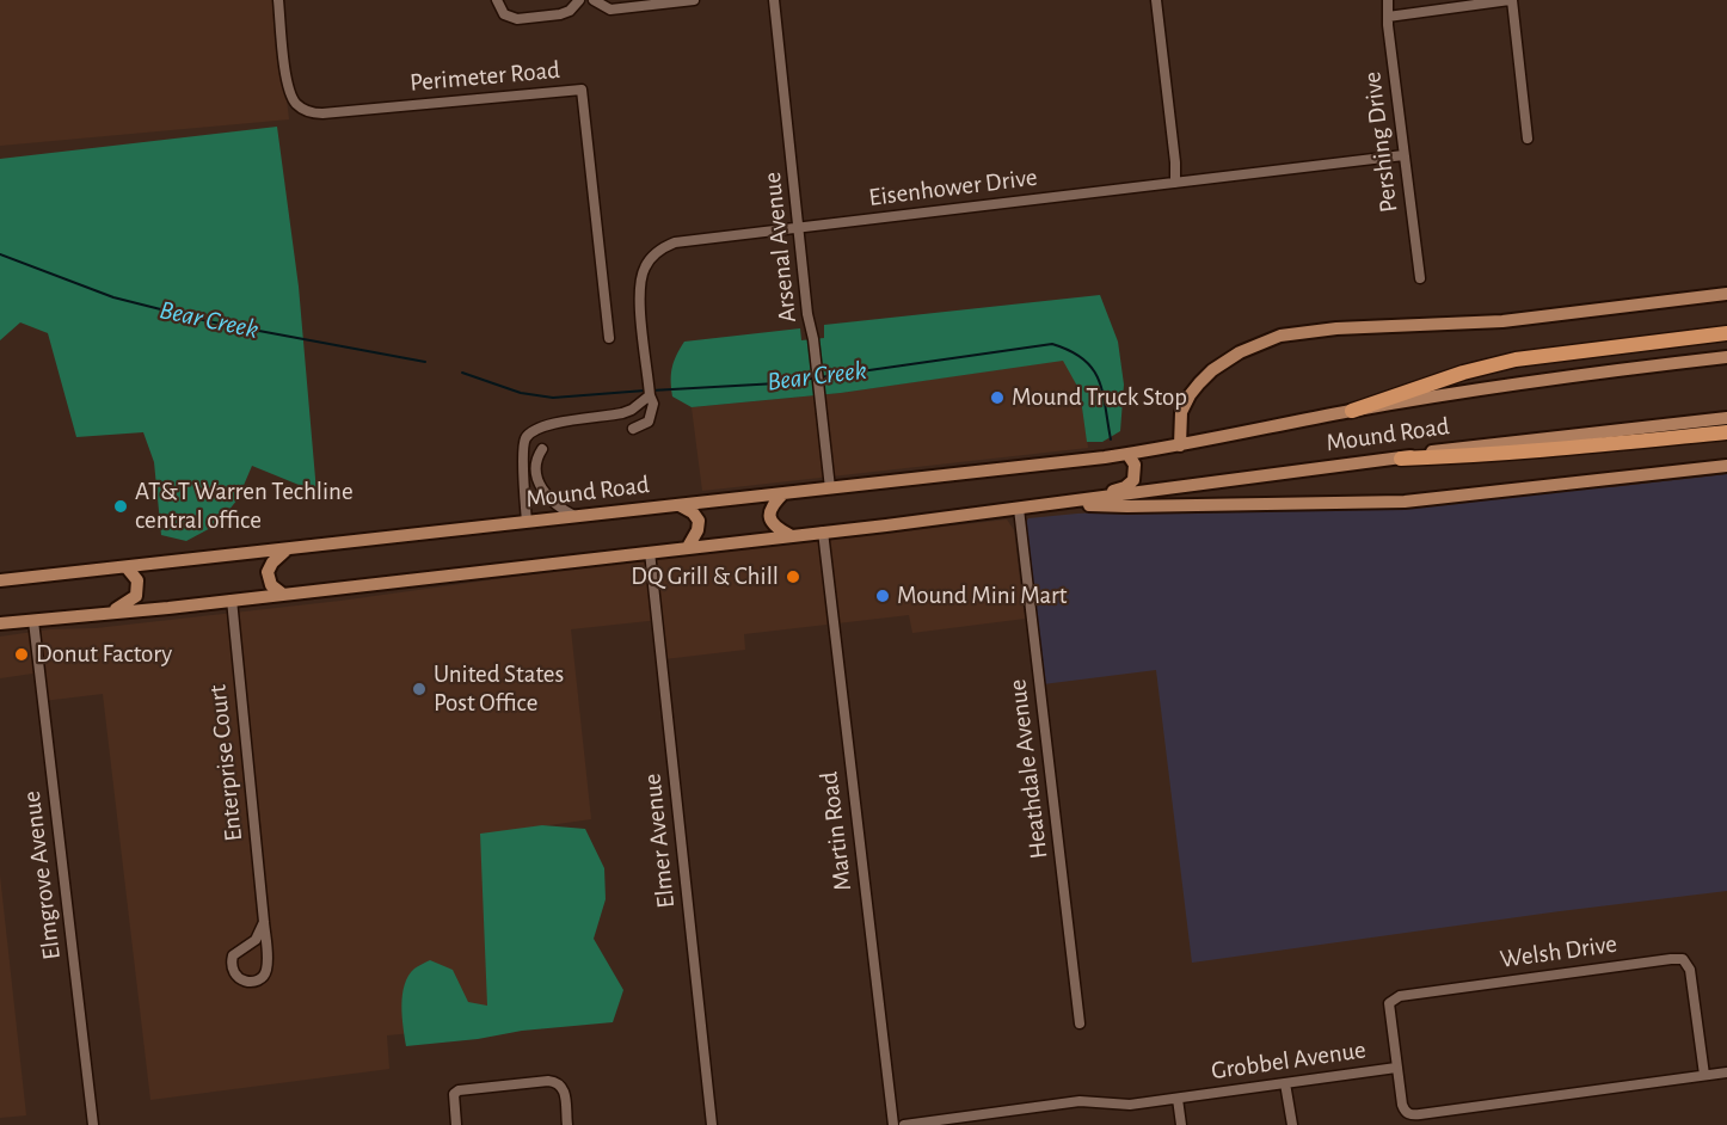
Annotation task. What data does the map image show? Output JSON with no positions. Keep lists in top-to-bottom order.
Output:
{
  "streets": {
    "main road": ["Mound Road"],
    "street": [
      "Perimeter Road",
      "Pershing Drive",
      "Eisenhower Drive",
      "Arsenal Avenue",
      "Enterprise Court",
      "Heathdale Avenue",
      "Martin Road",
      "Elmer Avenue",
      "Elmgrove Avenue",
      "Welsh Drive",
      "Grobbel Avenue"
    ]
  },
  "crossings": [
    ["Pershing Drive", "Eisenhower Drive"],
    ["Eisenhower Drive", "Arsenal Avenue"],
    ["Arsenal Avenue", "Mound Road"],
    ["Mound Road", "Enterprise Court"],
    ["Mound Road", "Heathdale Avenue"],
    ["Mound Road", "Martin Road"],
    ["Mound Road", "Elmer Avenue"],
    ["Mound Road", "Elmgrove Avenue"],
    ["Welsh Drive", "Grobbel Avenue"]
  ],
  "water": ["Bear Creek"],
  "places": [
    "Mound Truck Stop",
    "AT&T Warren Techline central office",
    "DQ Grill & Chill",
    "Mound Mini Mart",
    "Donut Factory",
    "United States Post Office"
  ]
}
